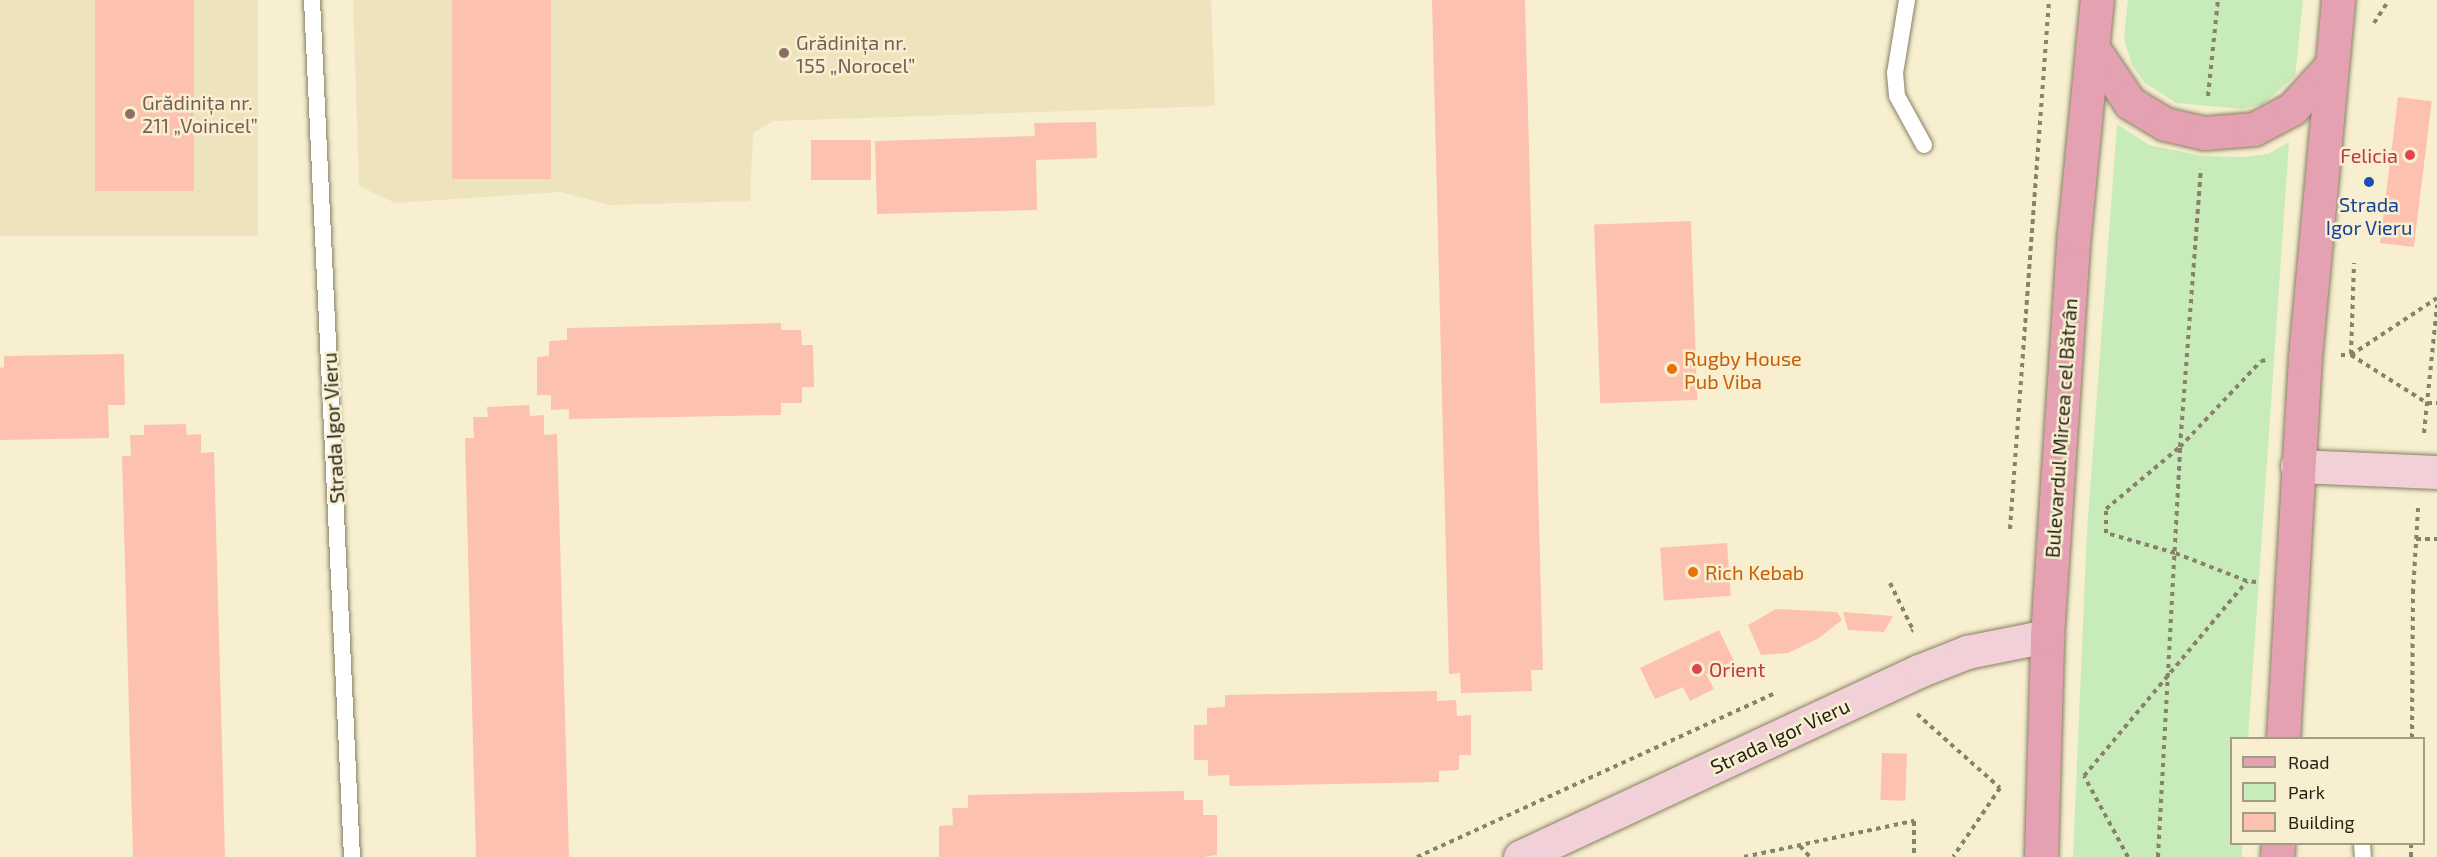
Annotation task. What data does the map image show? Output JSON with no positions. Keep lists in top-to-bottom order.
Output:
{
  "streets": {
    "main road": ["Strada Igor Vieru", "Bulevardul Mircea cel Bătrân"]
  },
  "crossings": [
    ["Strada Igor Vieru", "Bulevardul Mircea cel Bătrân"]
  ],
  "places": [
    "Grădinița nr. 155 „Norocel”",
    "Grădinița nr. 211 „Voinicel”",
    "Felicia",
    "Strada Igor Vieru",
    "Rugby House Pub Viba",
    "Rich Kebab",
    "Orient"
  ],
  "legend": ["Road", "Park", "Building"]
}
